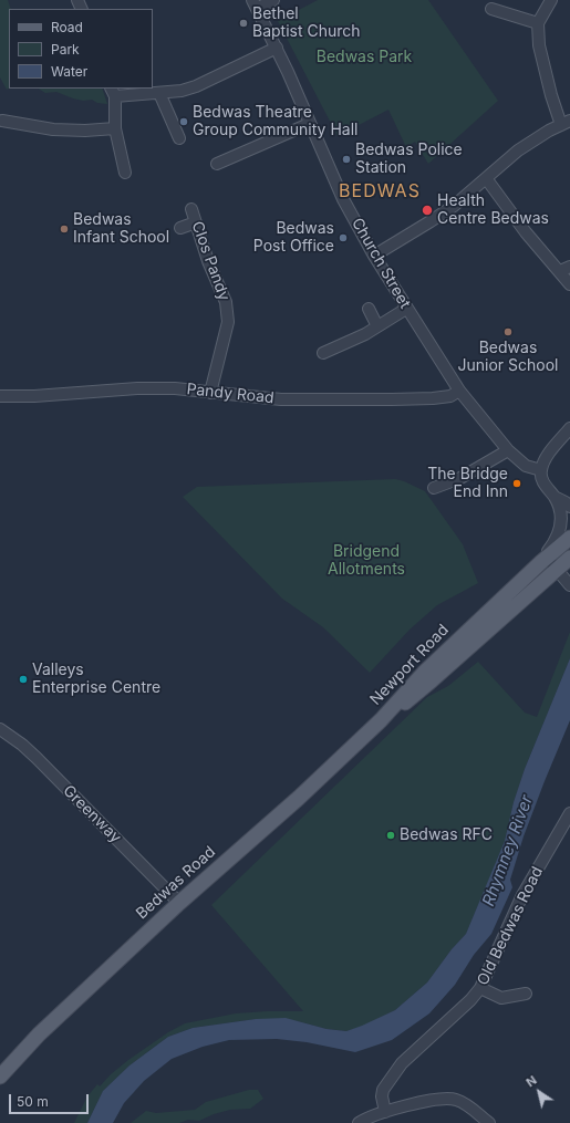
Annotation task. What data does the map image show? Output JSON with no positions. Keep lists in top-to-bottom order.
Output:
{
  "streets": {
    "main road": ["Newport Road", "Bedwas Road"],
    "street": [
      "Clos Pandy",
      "Church Street",
      "Pandy Road",
      "Greenway",
      "Old Bedwas Road"
    ]
  },
  "crossings": [
    ["Clos Pandy", "Pandy Road"],
    ["Church Street", "Pandy Road"],
    ["Newport Road", "Bedwas Road"],
    ["Greenway", "Bedwas Road"]
  ],
  "districts": ["BEDWAS"],
  "water": ["Rhymney River"],
  "parks": ["Bedwas Park", "Bridgend Allotments"],
  "places": [
    "Bethel Baptist Church",
    "Bedwas Theatre Group Community Hall",
    "Bedwas Police Station",
    "Health Centre Bedwas",
    "Bedwas Infant School",
    "Bedwas Post Office",
    "Bedwas Junior School",
    "The Bridge End Inn",
    "Valleys Enterprise Centre",
    "Bedwas RFC"
  ],
  "legend": ["Road", "Park", "Water"],
  "scale_bar": "50 m",
  "north": "top left"
}
